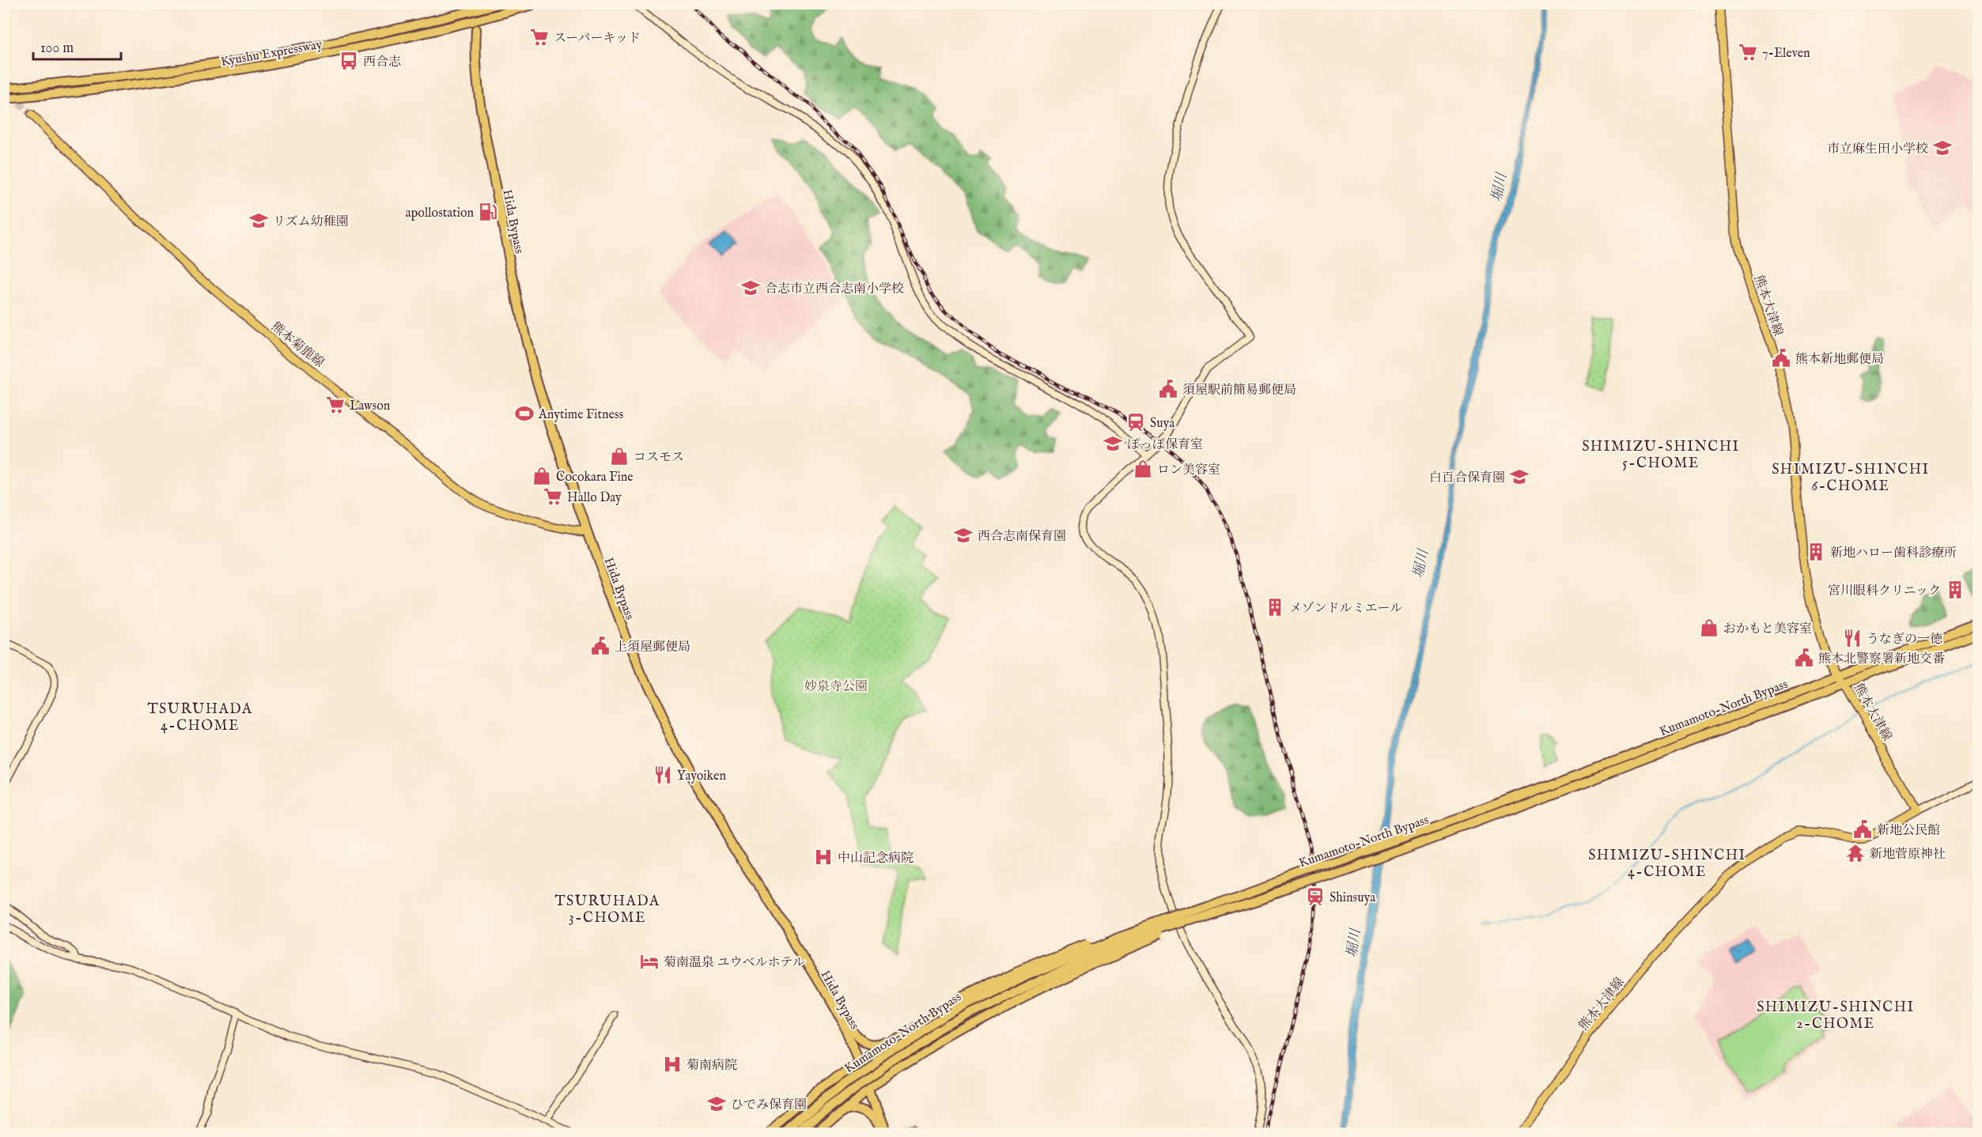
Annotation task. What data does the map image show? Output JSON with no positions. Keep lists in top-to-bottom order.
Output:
{
  "streets": {
    "highway": ["Kyushu Expressway", "Hida Bypass", "Kumamoto-North Bypass"],
    "main road": ["熊本大津線", "熊本菊鹿線"]
  },
  "crossings": [
    ["Hida Bypass", "熊本菊鹿線"],
    ["熊本大津線", "Kumamoto-North Bypass"]
  ],
  "districts": [
    "SHIMIZU-SHINCHI 5-CHOME",
    "SHIMIZU-SHINCHI 6-CHOME",
    "TSURUHADA 4-CHOME",
    "SHIMIZU-SHINCHI 4-CHOME",
    "TSURUHADA 3-CHOME",
    "SHIMIZU-SHINCHI 2-CHOME"
  ],
  "water": ["堀川"],
  "parks": ["妙泉寺公園"],
  "places": {
    "supermarket": [
      "スーパーキッド",
      "7-Eleven",
      "Lawson",
      "Hallo Day"
    ],
    "bus stop": ["西合志"],
    "school or university": [
      "市立麻生田小学校",
      "リズム幼稚園",
      "合志市立西合志南小学校",
      "ぽっぽ保育室",
      "白百合保育園",
      "西合志南保育園",
      "ひでみ保育園"
    ],
    "fuel station": ["apollostation"],
    "public building": [
      "熊本新地郵便局",
      "須屋駅前簡易郵便局",
      "上須屋郵便局",
      "熊本北警察署新地交番",
      "新地公民館"
    ],
    "sports": ["Anytime Fitness"],
    "station": ["Suya", "Shinsuya"],
    "shop": [
      "コスモス",
      "ロン美容室",
      "Cocokara Fine",
      "おかもと美容室"
    ],
    "building": ["新地ハロー歯科診療所", "宮川眼科クリニック", "メゾンドルミエール"],
    "restaurant": ["うなぎの一徳", "Yayoiken"],
    "temple": ["新地菅原神社"],
    "hospital": ["中山記念病院", "菊南病院"],
    "hotel": ["菊南温泉 ユウベルホテル"]
  },
  "scale_bar": "100 m"
}
